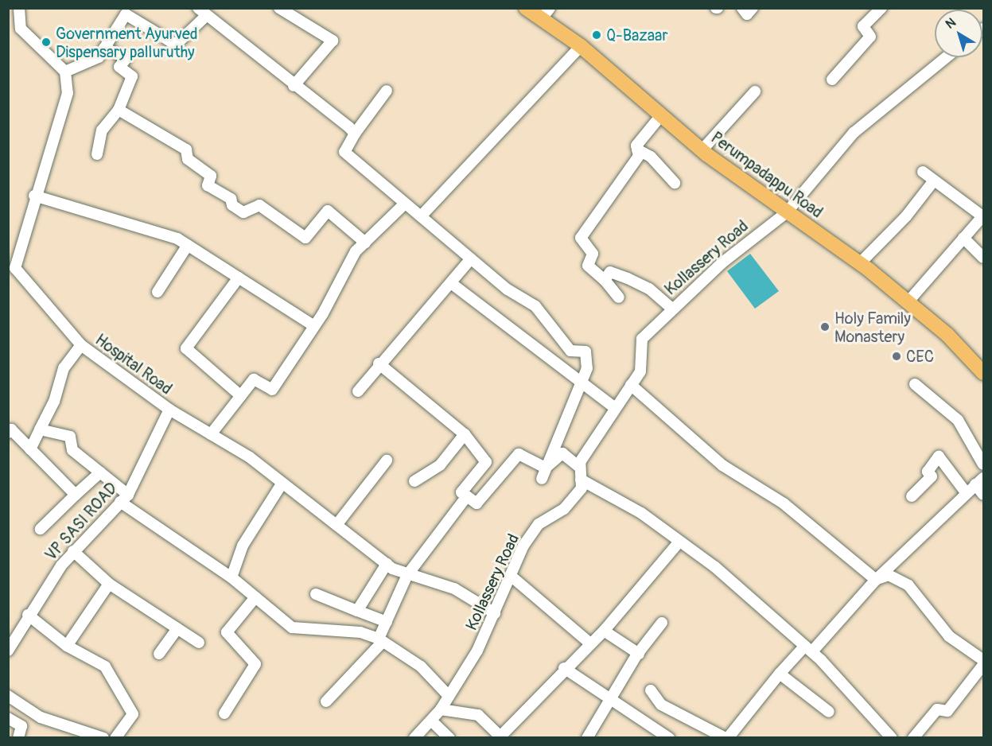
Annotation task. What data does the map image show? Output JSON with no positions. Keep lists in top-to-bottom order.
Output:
{
  "streets": {
    "main road": ["Perumpadappu Road"],
    "street": ["Kollassery Road", "Hospital Road", "VP SASI ROAD"]
  },
  "crossings": [
    ["Perumpadappu Road", "Kollassery Road"],
    ["Kollassery Road", "Hospital Road"],
    ["Hospital Road", "VP SASI ROAD"]
  ],
  "places": [
    "Q-Bazaar",
    "Government Ayurved Dispensary palluruthy",
    "Holy Family Monastery",
    "CEC"
  ],
  "north": "top left"
}
